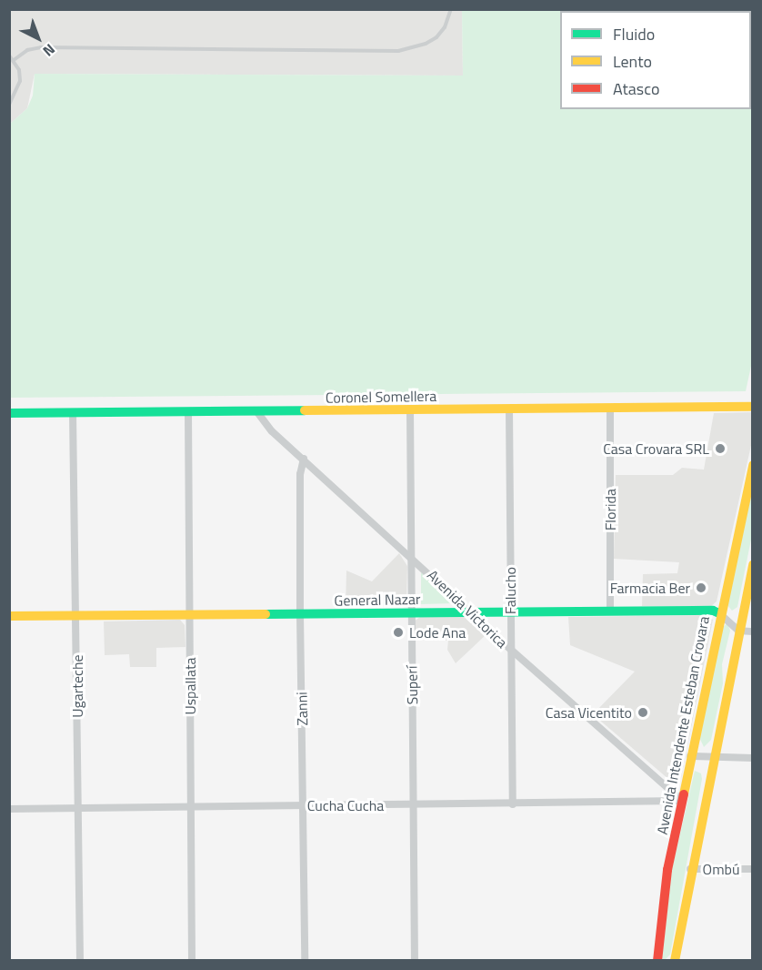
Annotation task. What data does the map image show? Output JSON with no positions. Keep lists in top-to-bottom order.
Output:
{
  "streets": {
    "street": [
      "Coronel Somellera",
      "Florida",
      "Falucho",
      "General Nazar",
      "Avenida Victorica",
      "Superí",
      "Ugarteche",
      "Uspallata",
      "Zanni",
      "Avenida Intendente Esteban Crovara",
      "Cucha Cucha",
      "Ombú"
    ]
  },
  "crossings": [
    ["Coronel Somellera", "Florida"],
    ["Coronel Somellera", "Falucho"],
    ["Coronel Somellera", "Avenida Victorica"],
    ["Coronel Somellera", "Superí"],
    ["Coronel Somellera", "Ugarteche"],
    ["Coronel Somellera", "Uspallata"],
    ["Florida", "General Nazar"],
    ["Falucho", "General Nazar"],
    ["Falucho", "Avenida Victorica"],
    ["Falucho", "Cucha Cucha"],
    ["General Nazar", "Avenida Victorica"],
    ["General Nazar", "Superí"],
    ["General Nazar", "Ugarteche"],
    ["General Nazar", "Uspallata"],
    ["General Nazar", "Zanni"],
    ["General Nazar", "Avenida Intendente Esteban Crovara"],
    ["Avenida Victorica", "Superí"],
    ["Avenida Victorica", "Zanni"],
    ["Avenida Victorica", "Avenida Intendente Esteban Crovara"],
    ["Avenida Victorica", "Cucha Cucha"],
    ["Superí", "Cucha Cucha"],
    ["Ugarteche", "Cucha Cucha"],
    ["Uspallata", "Cucha Cucha"],
    ["Zanni", "Cucha Cucha"],
    ["Avenida Intendente Esteban Crovara", "Cucha Cucha"]
  ],
  "places": [
    "Casa Crovara SRL",
    "Farmacia Ber",
    "Lode Ana",
    "Casa Vicentito"
  ],
  "legend": ["Fluido", "Lento", "Atasco"],
  "north": "bottom right"
}
